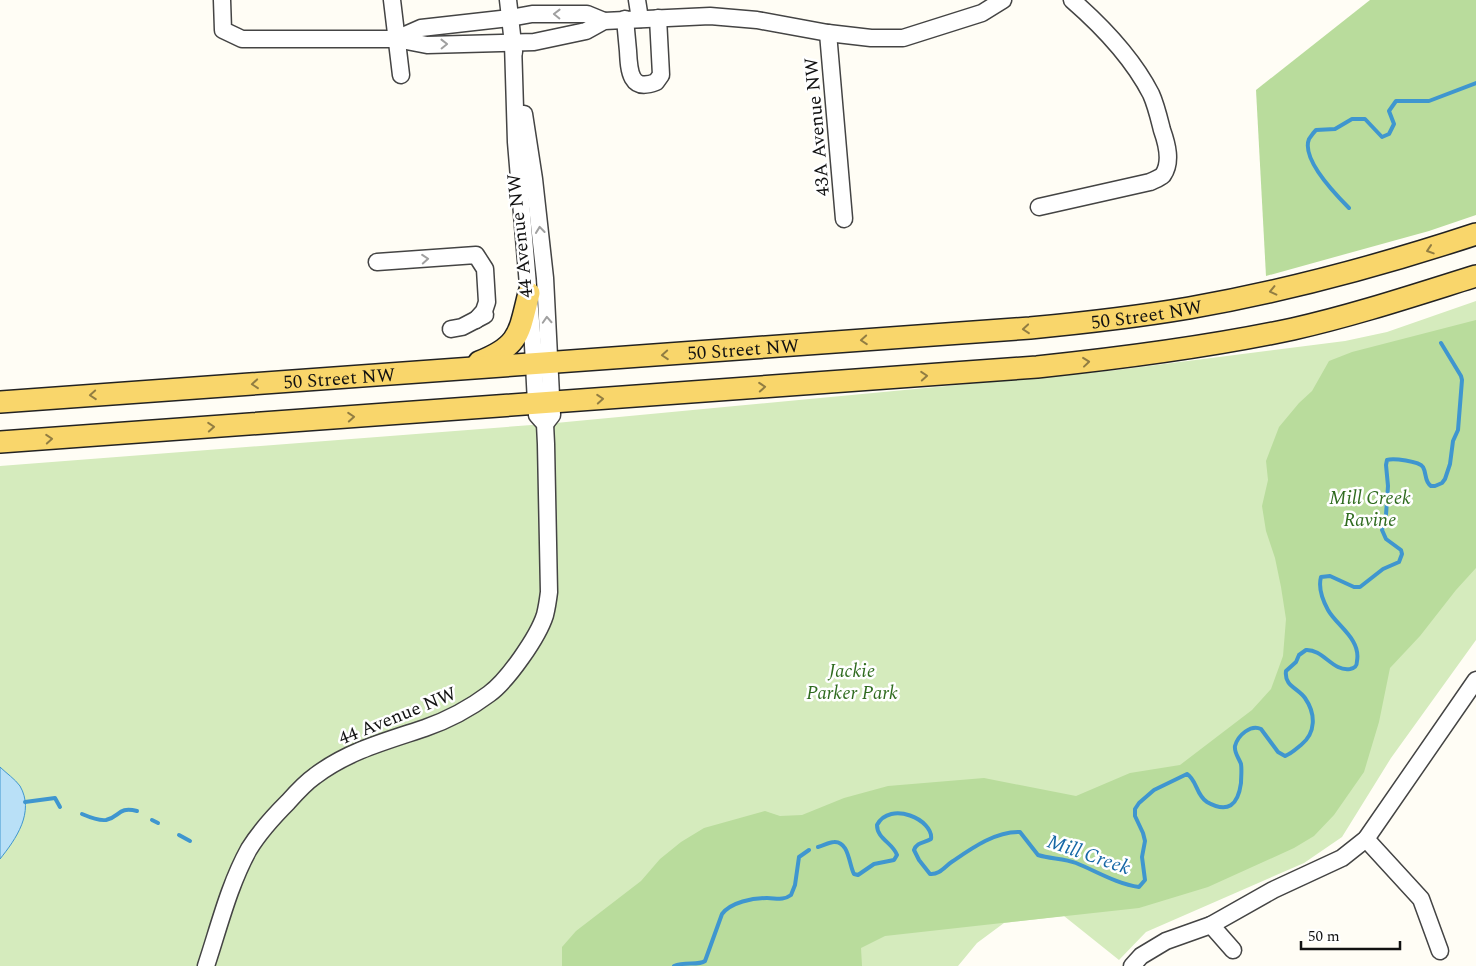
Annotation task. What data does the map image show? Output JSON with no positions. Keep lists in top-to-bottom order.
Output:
{
  "streets": {
    "main road": ["50 Street NW"],
    "street": ["43A Avenue NW", "44 Avenue NW"]
  },
  "crossings": [
    ["44 Avenue NW", "50 Street NW"]
  ],
  "water": ["Mill Creek"],
  "parks": ["Mill Creek Ravine", "Jackie Parker Park"],
  "scale_bar": "50 m"
}
